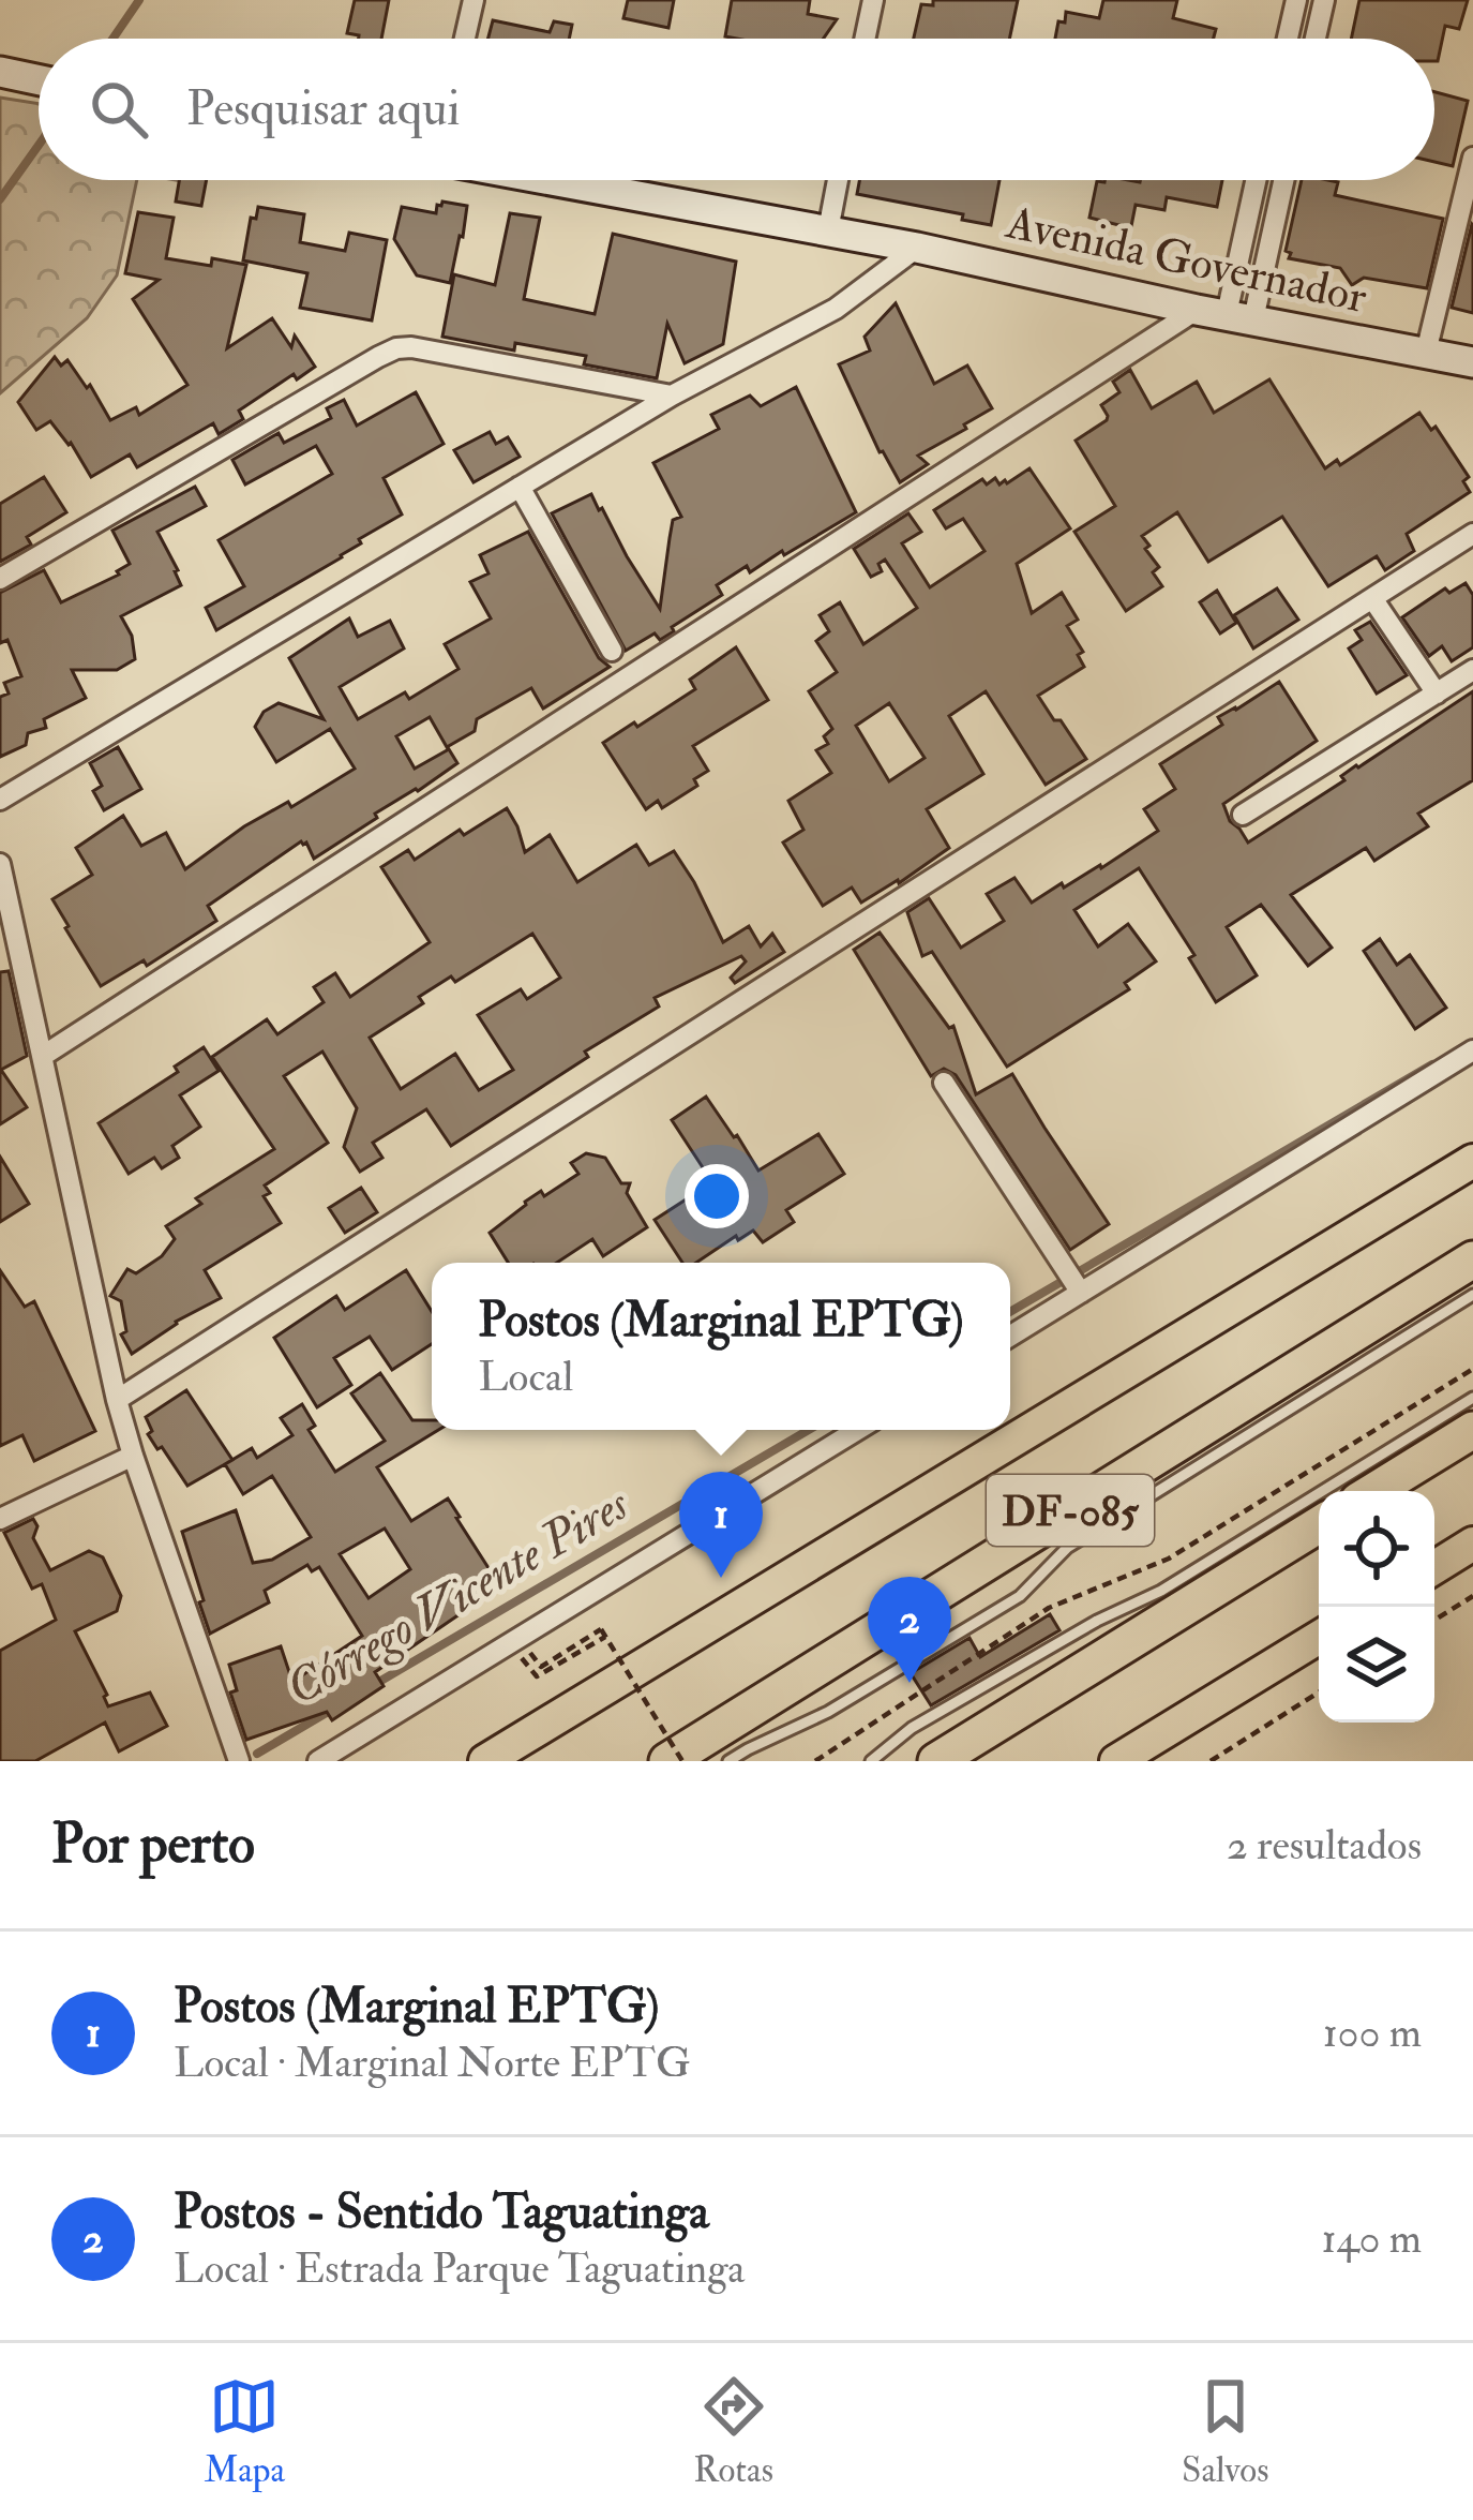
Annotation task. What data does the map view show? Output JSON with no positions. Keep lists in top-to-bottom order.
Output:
{
  "streets": {
    "highway": ["DF-085"],
    "street": ["Avenida Governador"]
  },
  "water": ["Córrego Vicente Pires"],
  "page": {
    "search": "Pesquisar aqui",
    "popup": ["Postos (Marginal EPTG)", "Local"],
    "pins": ["1", "2"],
    "heading": ["Por perto", "2 resultados"],
    "list": [
      {
        "mark": "1",
        "name": "Postos (Marginal EPTG)",
        "note": "Local · Marginal Norte EPTG",
        "value": "100 m"
      },
      {
        "mark": "2",
        "name": "Postos - Sentido Taguatinga",
        "note": "Local · Estrada Parque Taguatinga",
        "value": "140 m"
      }
    ],
    "nav": ["Mapa", "Rotas", "Salvos"]
  }
}
